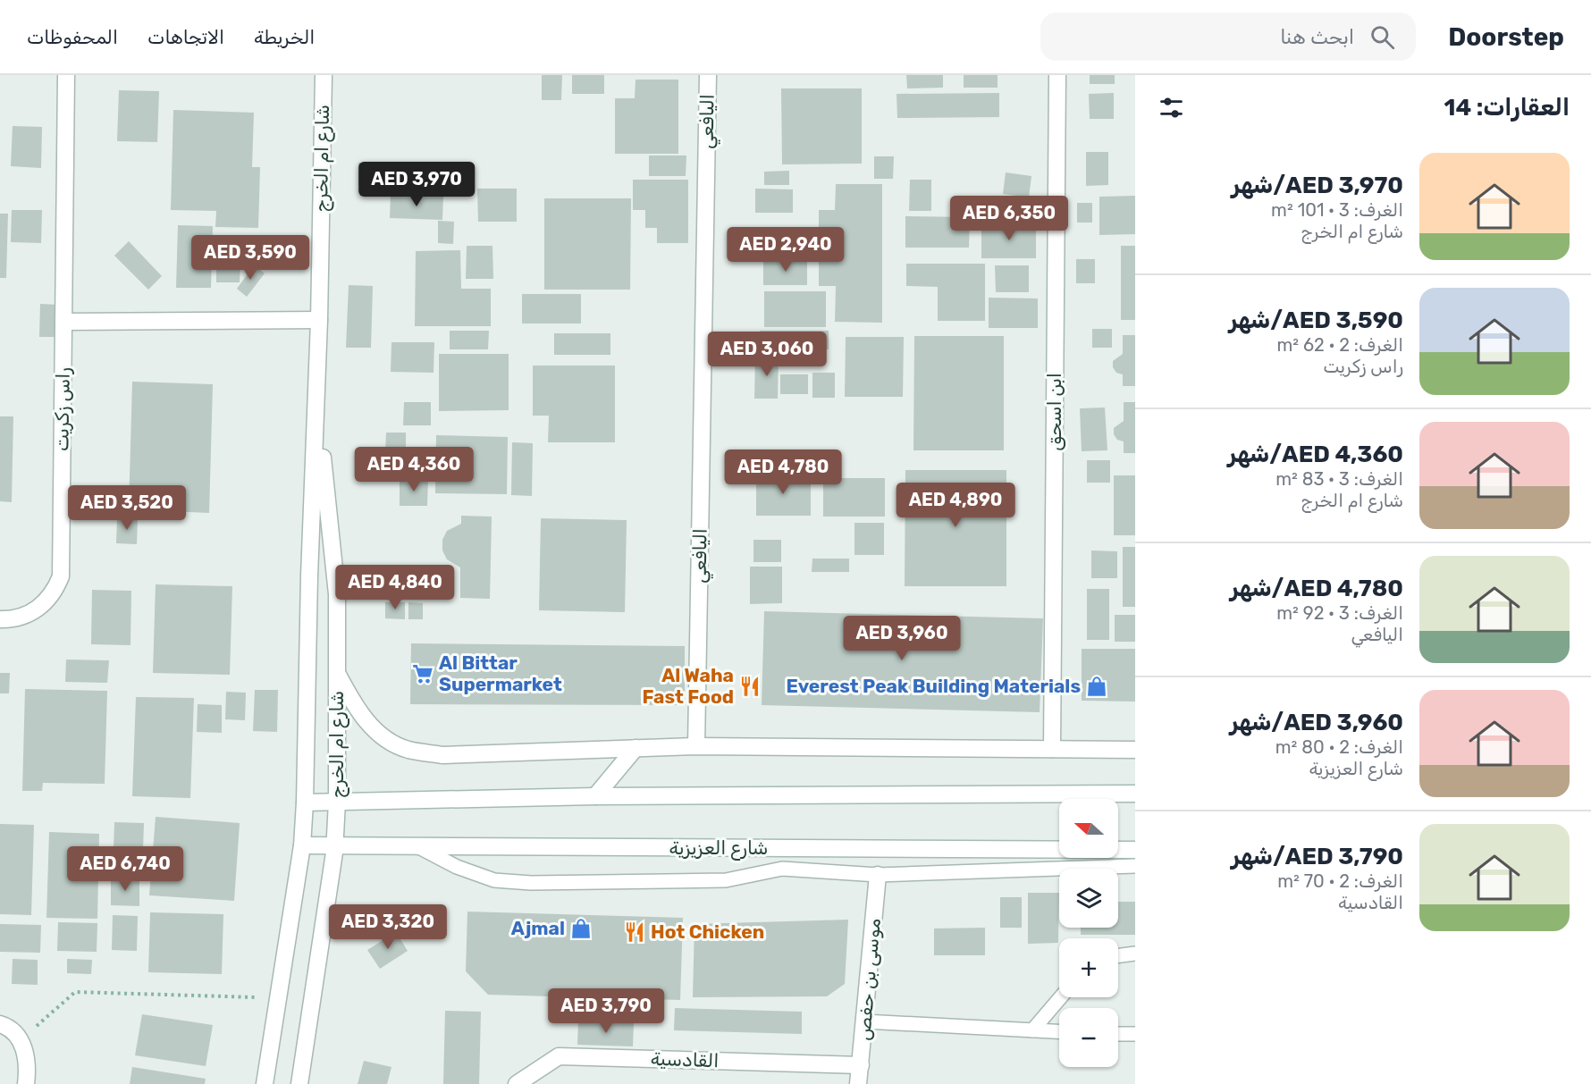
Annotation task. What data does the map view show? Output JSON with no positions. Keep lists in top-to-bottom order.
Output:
{
  "streets": {
    "street": [
      "اليافعي",
      "شارع ام الخرج",
      "راس زكريت",
      "ابن اسحق",
      "شارع العزيزية",
      "موسى بن حفص",
      "القادسية"
    ]
  },
  "crossings": [
    ["شارع ام الخرج", "شارع العزيزية"],
    ["موسى بن حفص", "القادسية"]
  ],
  "places": {
    "supermarket": ["Al Bittar Supermarket"],
    "restaurant": ["Al Waha Fast Food", "Hot Chicken"],
    "shop": ["Everest Peak Building Materials", "Ajmal"]
  },
  "north": "left",
  "page": {
    "header": "Doorstep",
    "search": "ابحث هنا",
    "nav": ["الخريطة", "الاتجاهات", "المحفوظات"],
    "heading": "العقارات: 14",
    "list": [
      {
        "name": "AED 3,970/شهر",
        "note": "الغرف: 3 · 101 m² · شارع ام الخرج"
      },
      {
        "name": "AED 3,590/شهر",
        "note": "الغرف: 2 · 62 m² · راس زكريت"
      },
      {
        "name": "AED 4,360/شهر",
        "note": "الغرف: 3 · 83 m² · شارع ام الخرج"
      },
      {
        "name": "AED 4,780/شهر",
        "note": "الغرف: 3 · 92 m² · اليافعي"
      },
      {
        "name": "AED 3,960/شهر",
        "note": "الغرف: 2 · 80 m² · شارع العزيزية"
      },
      {
        "name": "AED 3,790/شهر",
        "note": "الغرف: 2 · 70 m² · القادسية"
      }
    ],
    "price": [
      "AED 3,970",
      "AED 6,350",
      "AED 2,940",
      "AED 3,590",
      "AED 3,060",
      "AED 4,360",
      "AED 4,780",
      "AED 4,890",
      "AED 3,520",
      "AED 4,840",
      "AED 3,960",
      "AED 6,740",
      "AED 3,320",
      "AED 3,790"
    ],
    "map_buttons": ["+", "−"]
  }
}
